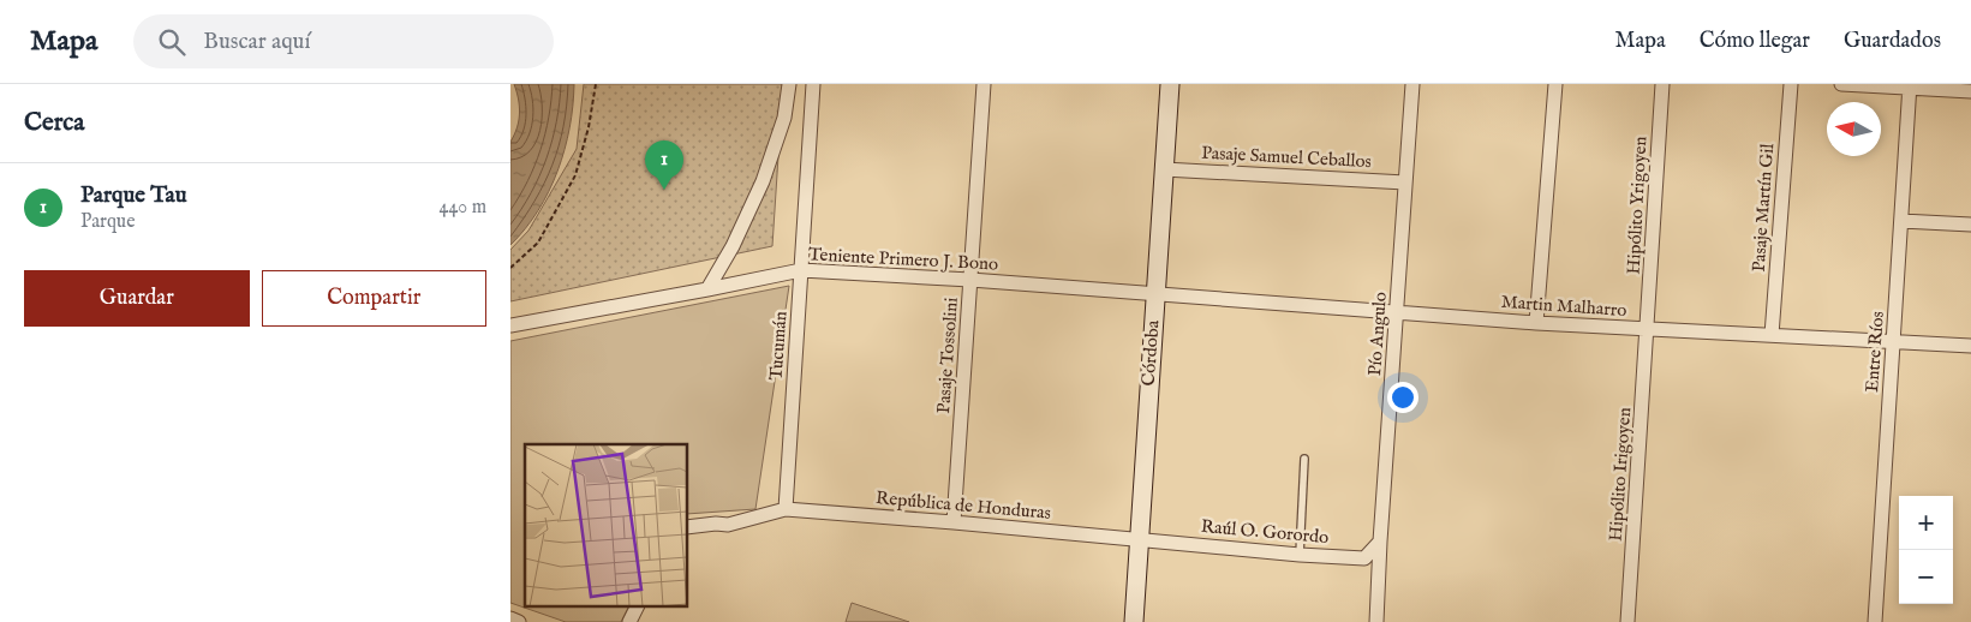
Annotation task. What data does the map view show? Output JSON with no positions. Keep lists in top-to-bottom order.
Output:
{
  "streets": {
    "street": [
      "Pasaje Samuel Ceballos",
      "Hipólito Yrigoyen",
      "Pasaje Martín Gil",
      "Teniente Primero J. Bono",
      "Martin Malharro",
      "Pío Angulo",
      "Tucumán",
      "Entre Ríos",
      "Córdoba",
      "Pasaje Tossolini",
      "Hipólito Irigoyen",
      "República de Honduras",
      "Raúl O. Gorordo"
    ]
  },
  "crossings": [
    ["Pasaje Samuel Ceballos", "Pío Angulo"],
    ["Pasaje Samuel Ceballos", "Córdoba"],
    ["Hipólito Yrigoyen", "Martin Malharro"],
    ["Hipólito Yrigoyen", "Hipólito Irigoyen"],
    ["Pasaje Martín Gil", "Martin Malharro"],
    ["Teniente Primero J. Bono", "Martin Malharro"],
    ["Teniente Primero J. Bono", "Tucumán"],
    ["Teniente Primero J. Bono", "Córdoba"],
    ["Teniente Primero J. Bono", "Pasaje Tossolini"],
    ["Martin Malharro", "Pío Angulo"],
    ["Martin Malharro", "Entre Ríos"],
    ["Martin Malharro", "Córdoba"],
    ["Martin Malharro", "Hipólito Irigoyen"],
    ["Pío Angulo", "Raúl O. Gorordo"],
    ["Tucumán", "República de Honduras"],
    ["Córdoba", "República de Honduras"],
    ["Córdoba", "Raúl O. Gorordo"],
    ["Pasaje Tossolini", "República de Honduras"],
    ["República de Honduras", "Raúl O. Gorordo"]
  ],
  "north": "left",
  "page": {
    "header": "Mapa",
    "search": "Buscar aquí",
    "nav": ["Mapa", "Cómo llegar", "Guardados"],
    "heading": "Cerca",
    "pins": "1",
    "list": [
      {
        "mark": "1",
        "name": "Parque Tau",
        "note": "Parque",
        "value": "440 m"
      }
    ],
    "buttons": ["Guardar", "Compartir"],
    "map_buttons": ["+", "−"]
  }
}
